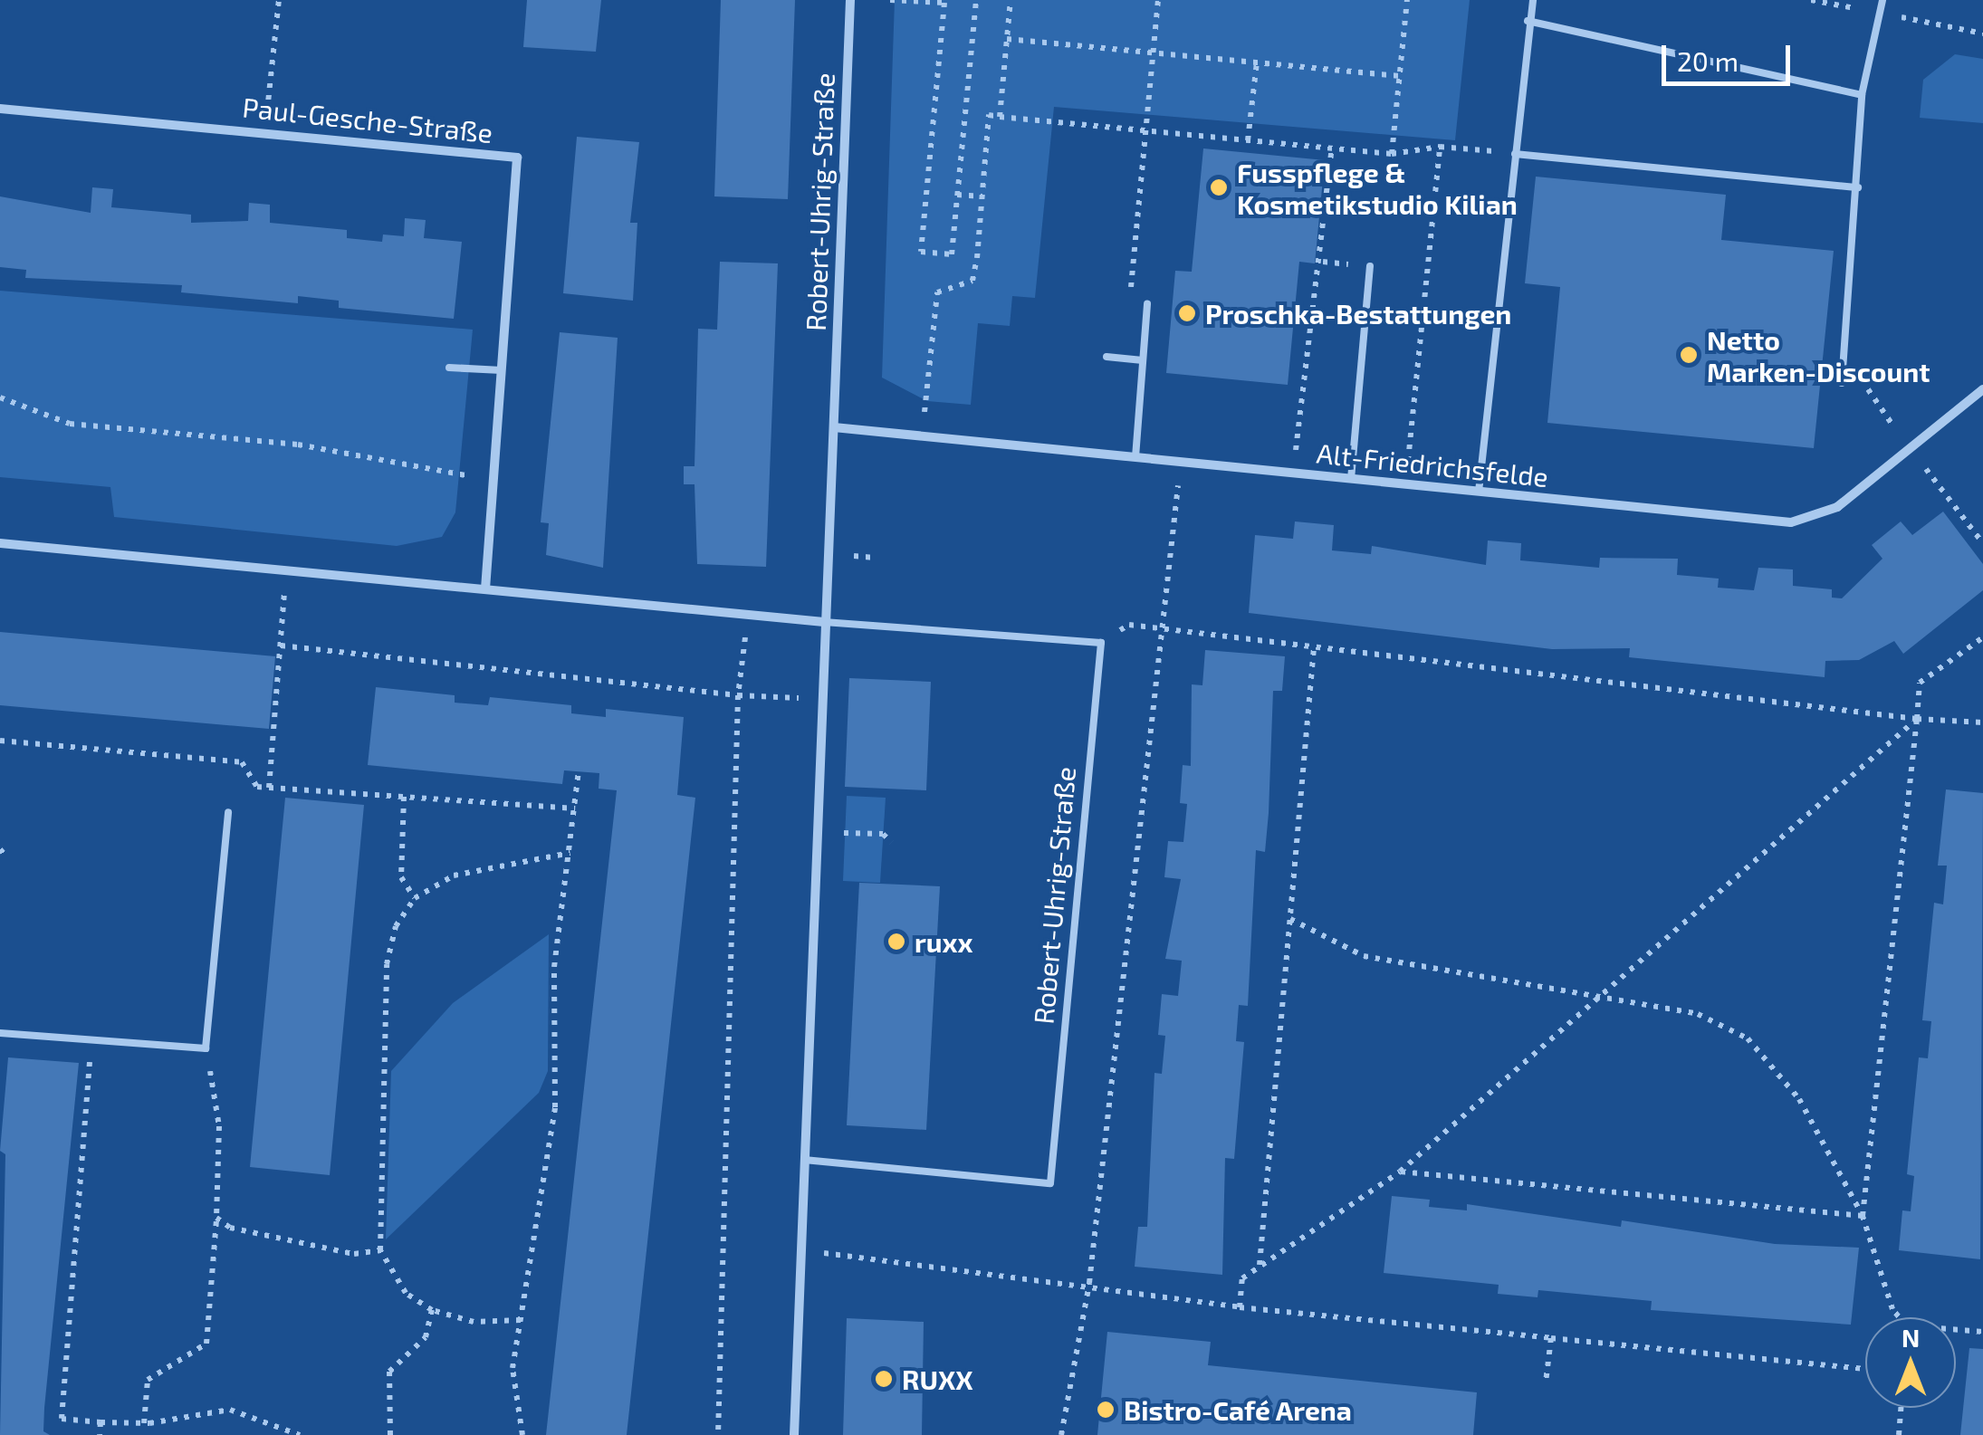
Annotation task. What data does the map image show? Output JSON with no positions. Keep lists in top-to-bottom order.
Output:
{
  "streets": {
    "street": ["Paul-Gesche-Straße", "Robert-Uhrig-Straße", "Alt-Friedrichsfelde"]
  },
  "crossings": [
    ["Robert-Uhrig-Straße", "Alt-Friedrichsfelde"]
  ],
  "places": [
    "Fusspflege & Kosmetikstudio Kilian",
    "Proschka-Bestattungen",
    "Netto Marken-Discount",
    "ruxx",
    "RUXX",
    "Bistro-Café Arena"
  ],
  "scale_bar": "20 m",
  "north": "top"
}
